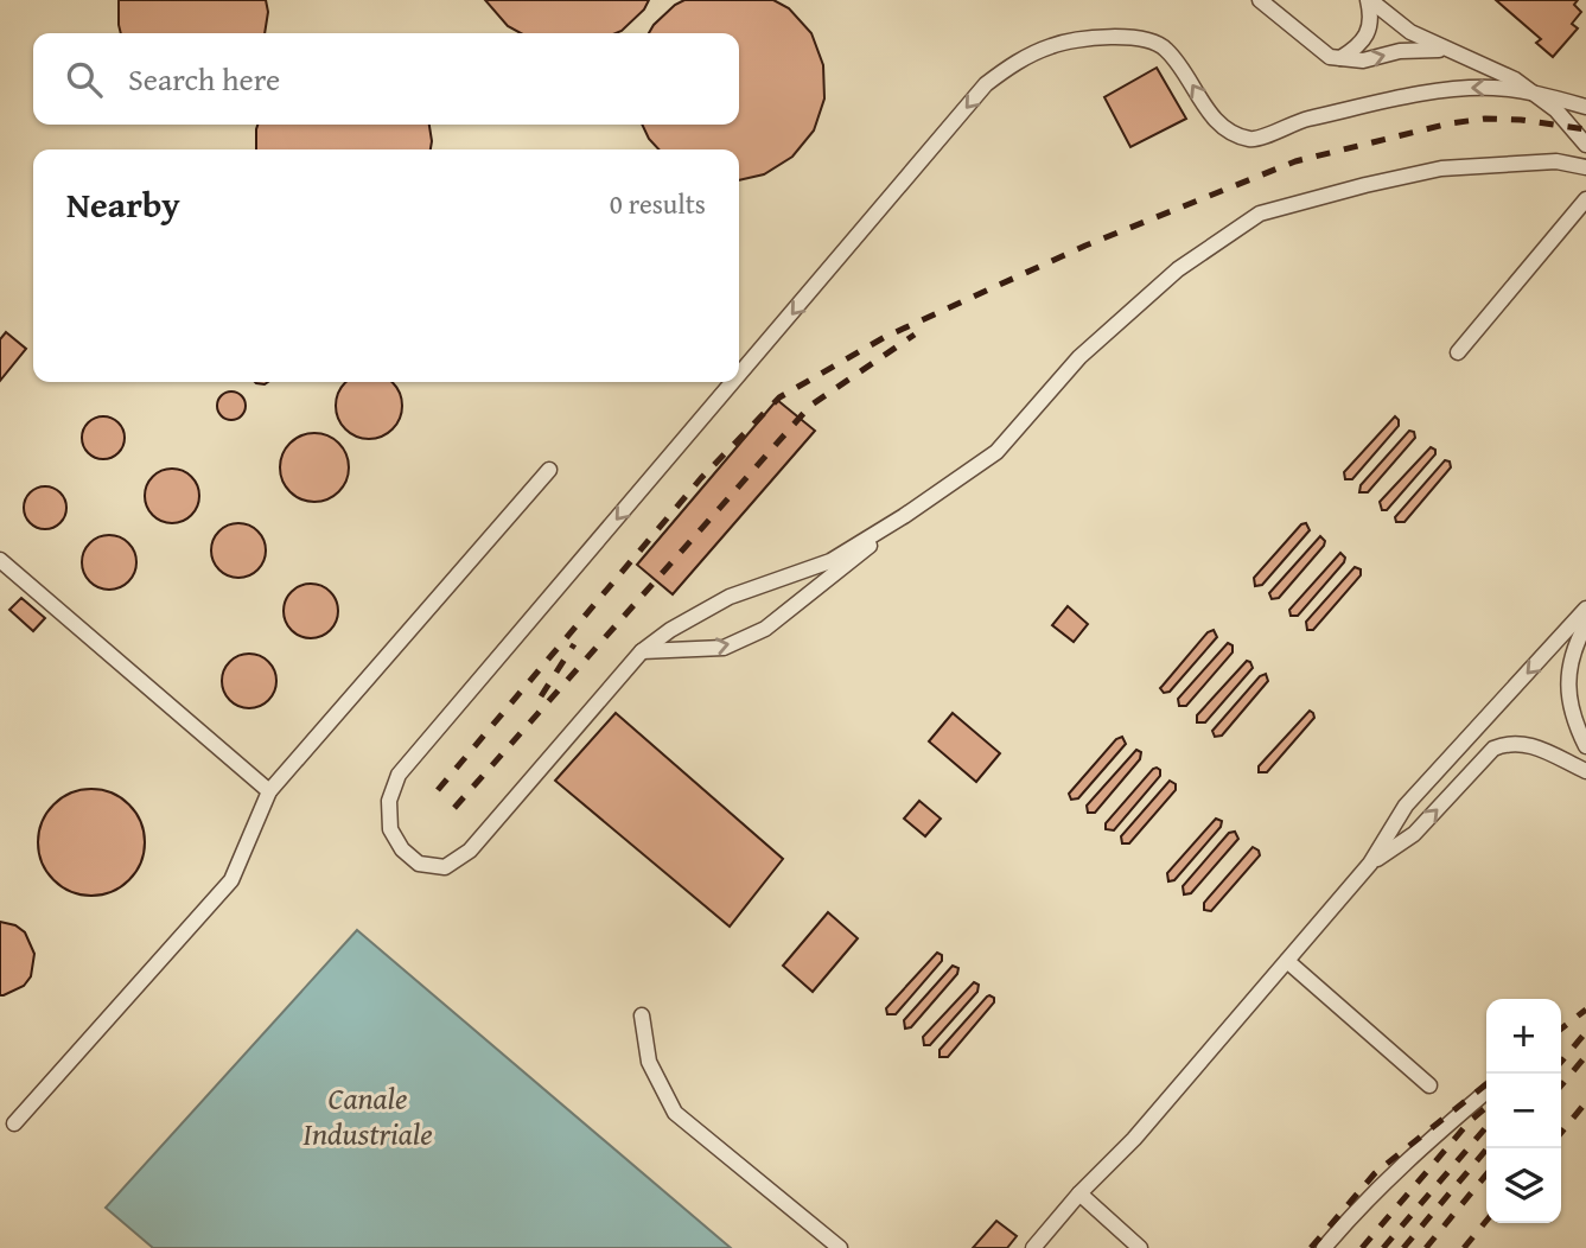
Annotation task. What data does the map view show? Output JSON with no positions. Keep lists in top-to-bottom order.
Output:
{
  "water": ["Canale Industriale"],
  "page": {
    "search": "Search here",
    "heading": ["Nearby", "0 results"],
    "map_buttons": ["+", "−"]
  }
}
